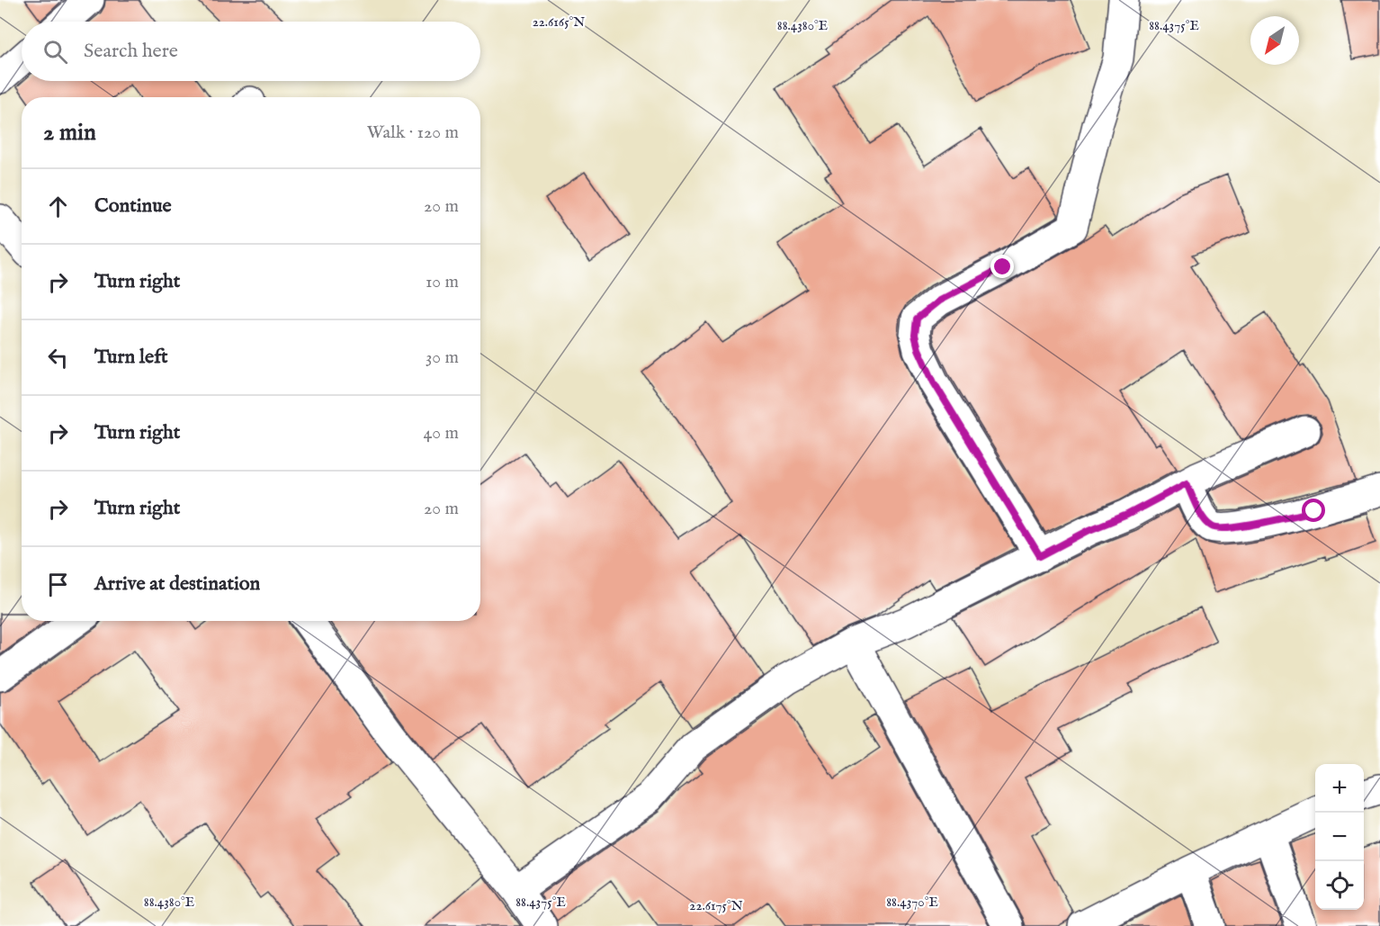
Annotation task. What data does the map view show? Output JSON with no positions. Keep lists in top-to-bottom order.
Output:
{
  "north": "bottom left",
  "page": {
    "search": "Search here",
    "heading": ["2 min", "Walk · 120 m"],
    "list": [
      ["Continue", "20 m"],
      ["Turn right", "10 m"],
      ["Turn left", "30 m"],
      ["Turn right", "40 m"],
      ["Turn right", "20 m"],
      "Arrive at destination"
    ],
    "map_buttons": ["+", "−"]
  },
  "coordinates": [
    "22.6165°N",
    "88.4380°E",
    "88.4375°E",
    "88.4370°E",
    "22.6175°N"
  ]
}
